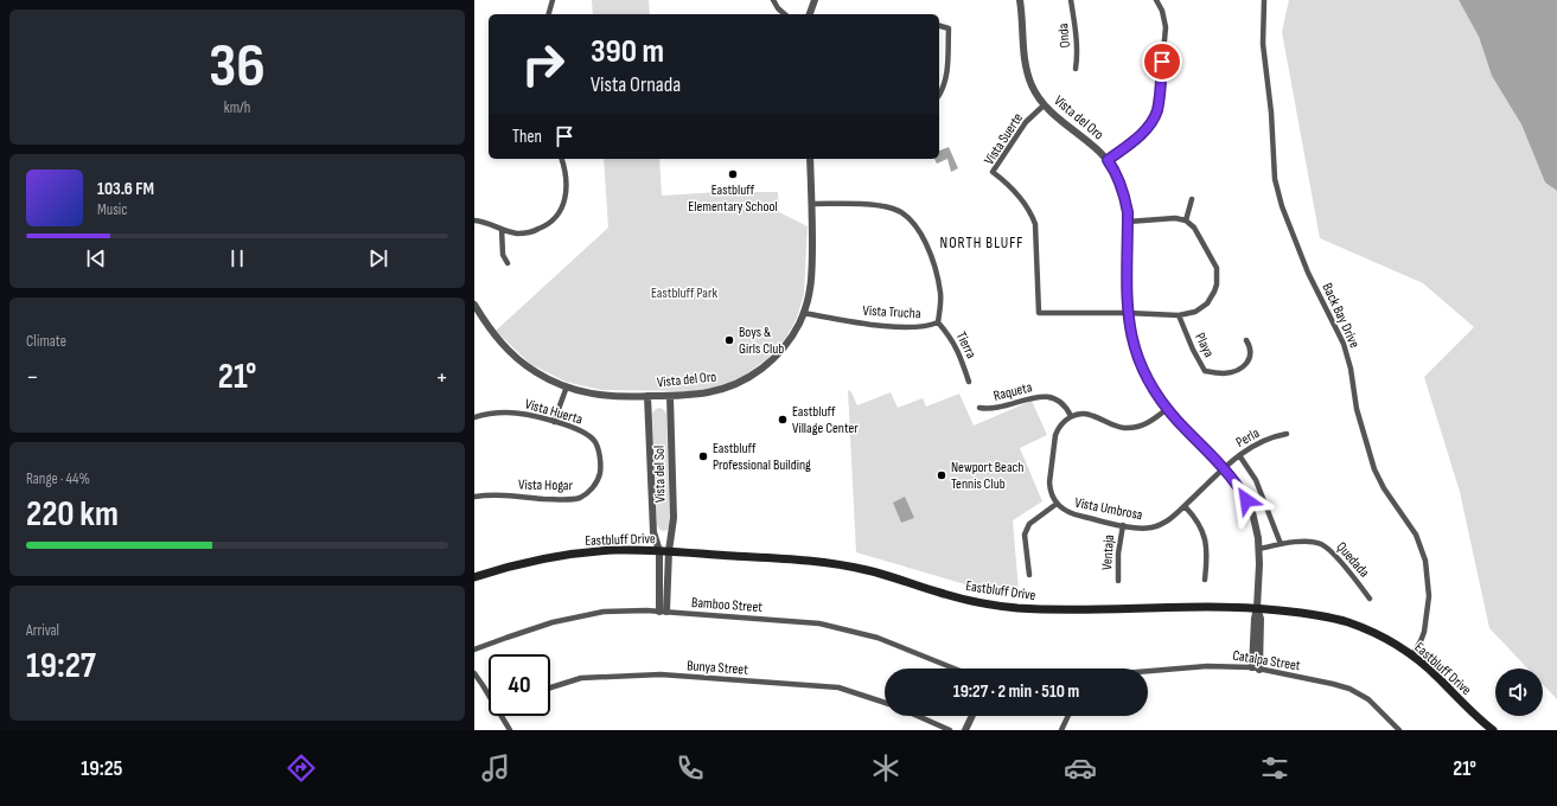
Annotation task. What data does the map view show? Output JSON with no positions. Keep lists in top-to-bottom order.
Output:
{
  "streets": {
    "main road": ["Eastbluff Drive"],
    "street": [
      "Onda",
      "Vista del Oro",
      "Vista Suerte",
      "Vista Trucha",
      "Back Bay Drive",
      "Tierra",
      "Playa",
      "Raqueta",
      "Vista Huerta",
      "Perla",
      "Vista del Sol",
      "Vista Hogar",
      "Vista Umbrosa",
      "Ventaja",
      "Quedada",
      "Bamboo Street",
      "Catalpa Street",
      "Bunya Street"
    ]
  },
  "crossings": [
    ["Vista del Oro", "Vista Suerte"],
    ["Vista del Oro", "Vista Trucha"],
    ["Vista del Oro", "Playa"],
    ["Vista del Oro", "Perla"],
    ["Vista del Oro", "Vista del Sol"],
    ["Vista del Oro", "Vista Umbrosa"],
    ["Vista del Oro", "Eastbluff Drive"],
    ["Vista del Oro", "Quedada"],
    ["Vista del Oro", "Catalpa Street"],
    ["Vista Suerte", "Playa"],
    ["Vista Trucha", "Tierra"],
    ["Back Bay Drive", "Eastbluff Drive"],
    ["Raqueta", "Vista Umbrosa"],
    ["Vista Huerta", "Vista Hogar"],
    ["Perla", "Vista Umbrosa"],
    ["Vista del Sol", "Eastbluff Drive"],
    ["Vista del Sol", "Bamboo Street"],
    ["Vista Umbrosa", "Ventaja"]
  ],
  "districts": ["NORTH BLUFF"],
  "parks": ["Eastbluff Park"],
  "places": [
    "Eastbluff Elementary School",
    "Boys & Girls Club",
    "Eastbluff Village Center",
    "Eastbluff Professional Building",
    "Newport Beach Tennis Club"
  ],
  "page": {
    "tile": [
      ["36", "km/h"],
      "Climate",
      ["Range · 44%", "220 km"],
      ["Arrival", "19:27"]
    ],
    "turn": ["390 m", "Vista Ornada"],
    "then": "Then",
    "song": ["103.6 FM", "Music"],
    "heat": ["−", "21°", "+"],
    "limit": "40",
    "trip": "19:27 · 2 min · 510 m",
    "tabs": ["19:25", "21°"]
  }
}
